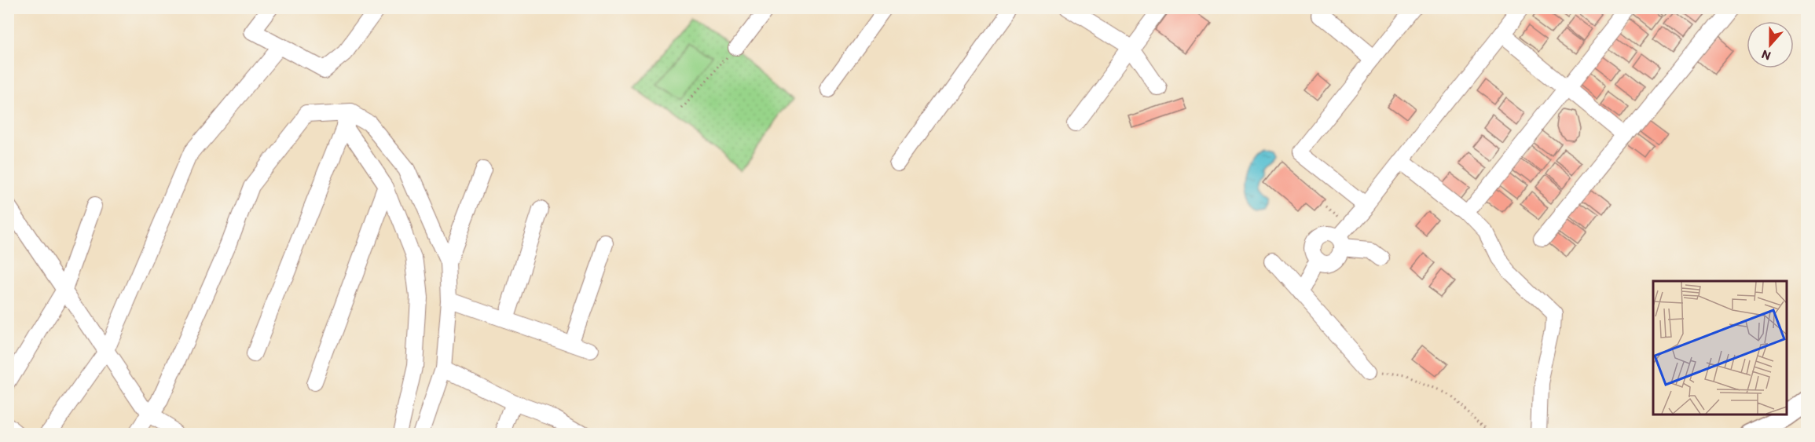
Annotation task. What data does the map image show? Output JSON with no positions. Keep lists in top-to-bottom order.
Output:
{
  "north": "bottom"
}
